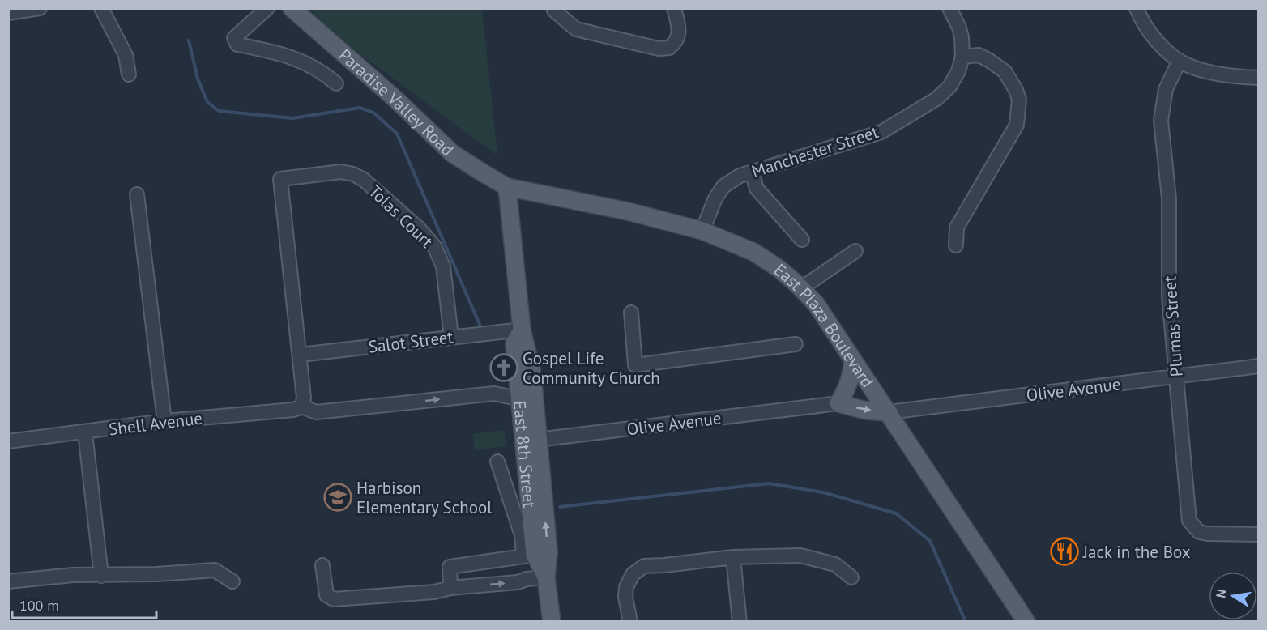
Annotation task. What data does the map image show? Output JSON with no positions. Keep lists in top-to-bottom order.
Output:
{
  "streets": {
    "main road": ["Paradise Valley Road", "East Plaza Boulevard", "East 8th Street"],
    "street": [
      "Manchester Street",
      "Tolas Court",
      "Plumas Street",
      "Salot Street",
      "Olive Avenue",
      "Shell Avenue"
    ]
  },
  "crossings": [
    ["Paradise Valley Road", "East Plaza Boulevard"],
    ["Paradise Valley Road", "East 8th Street"],
    ["Manchester Street", "East Plaza Boulevard"],
    ["Tolas Court", "Salot Street"],
    ["Plumas Street", "Olive Avenue"],
    ["East Plaza Boulevard", "Olive Avenue"],
    ["East Plaza Boulevard", "East 8th Street"],
    ["Salot Street", "East 8th Street"],
    ["Olive Avenue", "East 8th Street"]
  ],
  "places": {
    "church": ["Gospel Life Community Church"],
    "school or university": ["Harbison Elementary School"],
    "restaurant": ["Jack in the Box"]
  },
  "scale_bar": "100 m",
  "north": "left"
}
